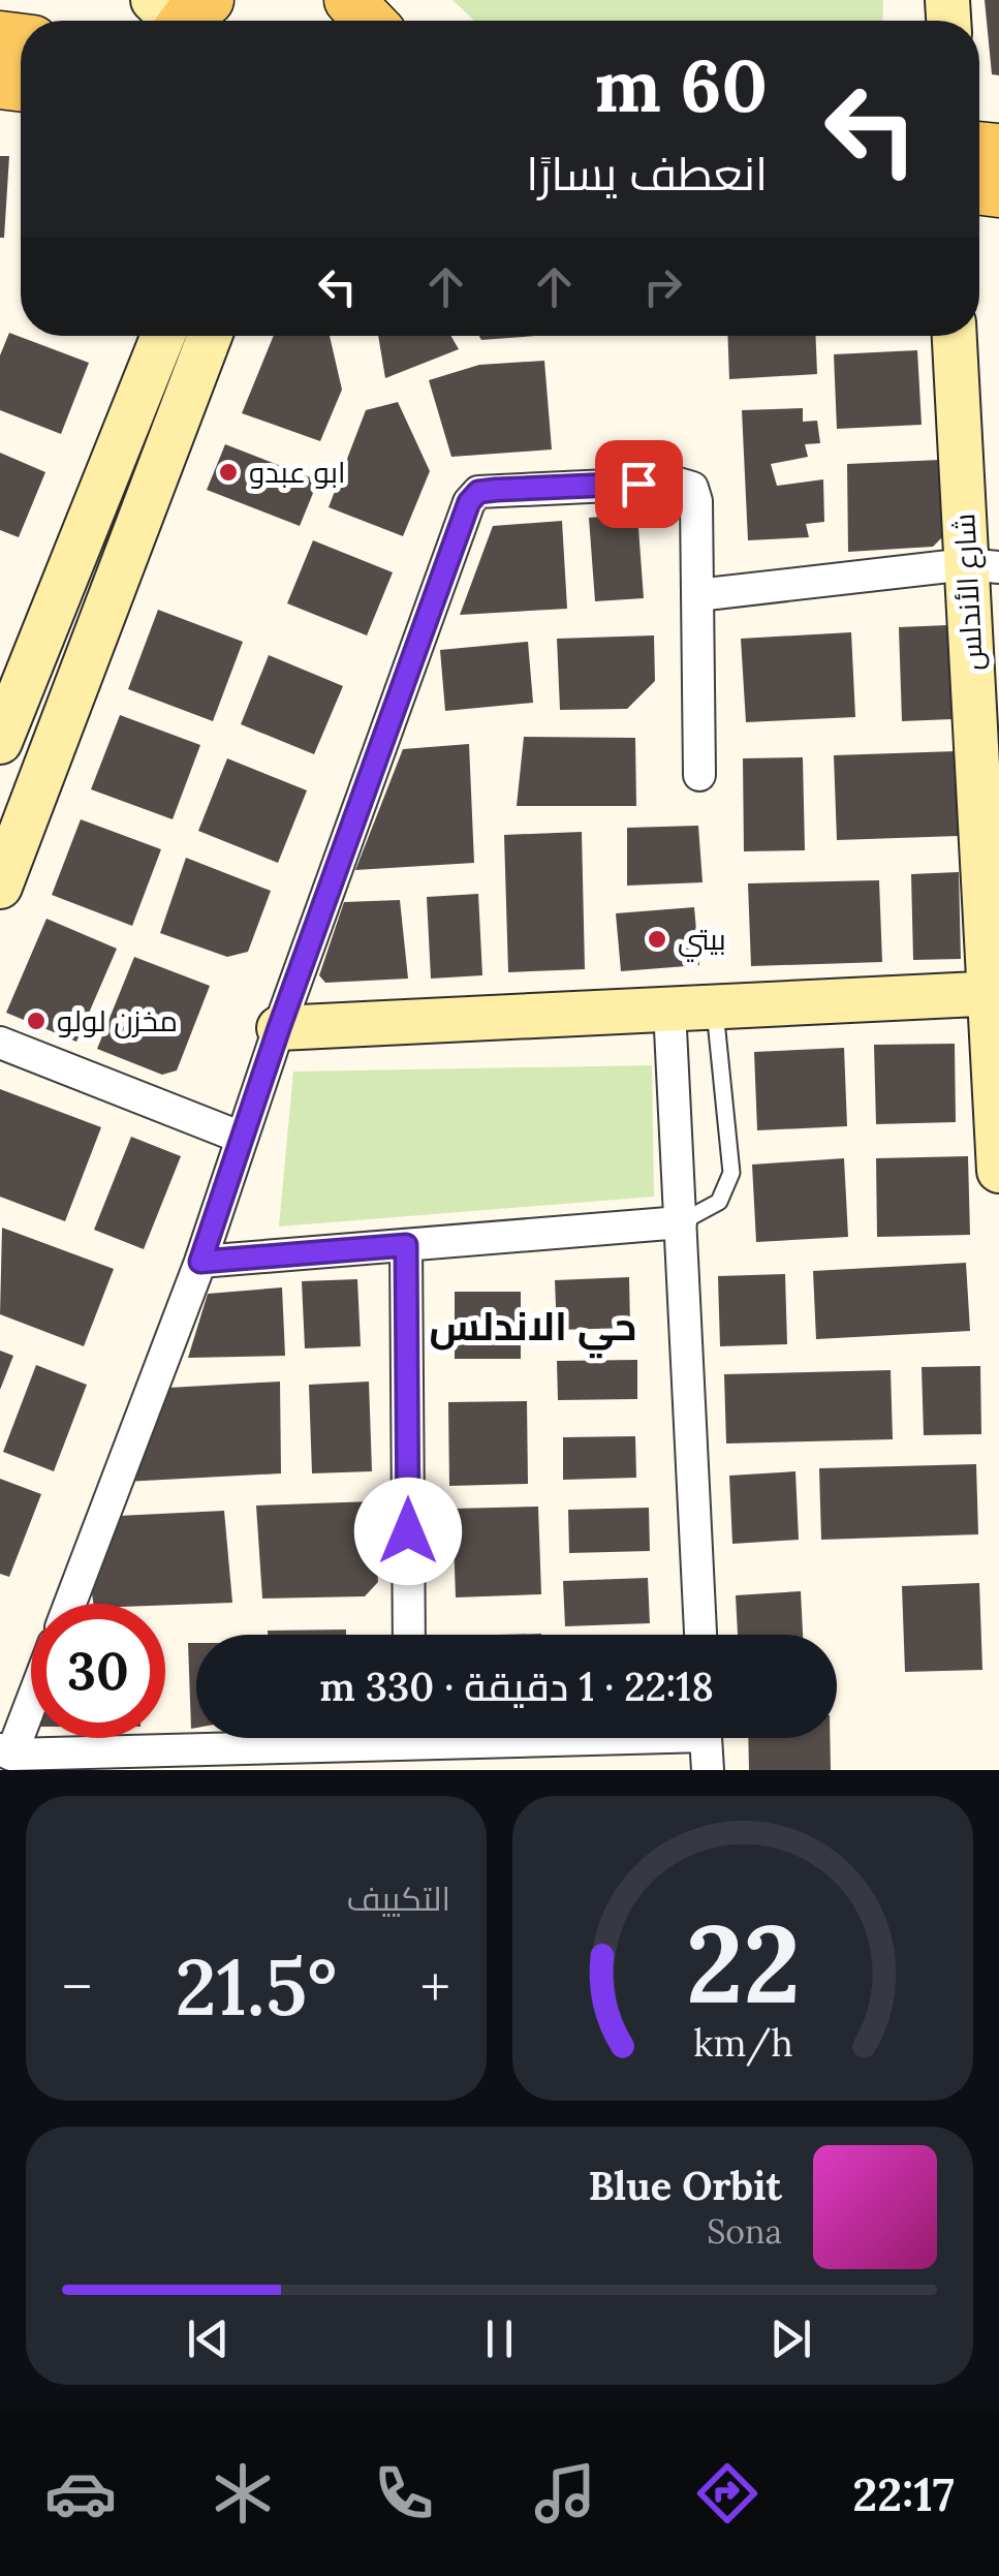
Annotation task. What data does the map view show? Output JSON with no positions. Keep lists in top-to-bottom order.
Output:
{
  "streets": {
    "street": ["شارع الأندلس"]
  },
  "districts": ["حي الاندلس"],
  "places": ["ابو عبدو", "بيتي", "مخزن لولو"],
  "page": {
    "turn": ["60 m", "انعطف يسارًا"],
    "limit": "30",
    "trip": "22:18 · 1 دقيقة · 330 m",
    "tile": "التكييف",
    "heat": ["−", "21.5°", "+"],
    "song": ["Blue Orbit", "Sona"],
    "tabs": "22:17",
    "gauge": ["22", "km/h"]
  }
}
